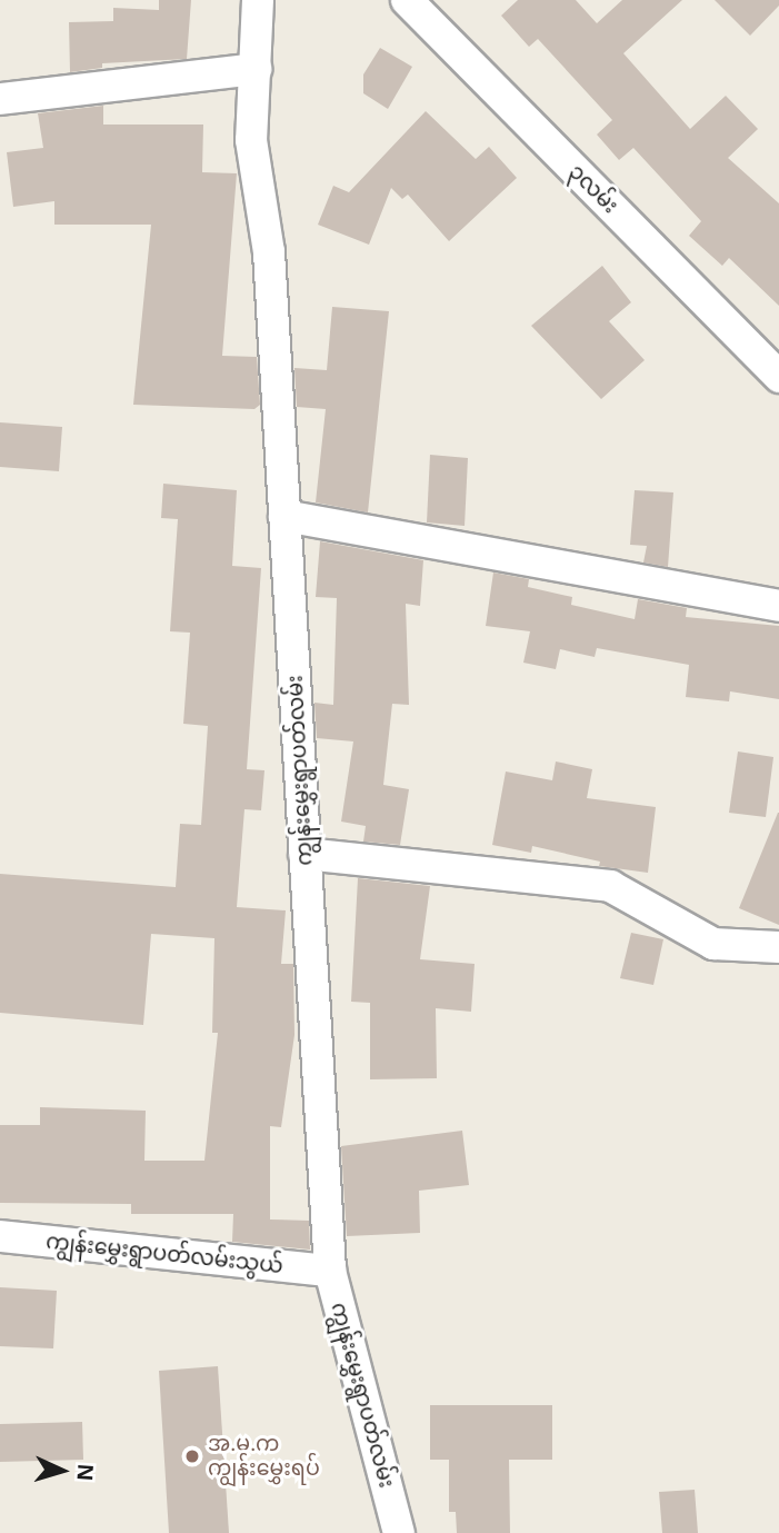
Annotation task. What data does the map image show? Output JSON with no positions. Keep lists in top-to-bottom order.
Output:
{
  "streets": {
    "street": ["၃လမ်း", "ကျွန်းမွှေးရွာပတ်လမ်း", "ကျွန်းမွှေးရွာပတ်လမ်းသွယ်"]
  },
  "crossings": [
    ["ကျွန်းမွှေးရွာပတ်လမ်း", "ကျွန်းမွှေးရွာပတ်လမ်းသွယ်"]
  ],
  "places": ["အ.မ.က ကျွန်းမွှေးရပ်"],
  "north": "right"
}
